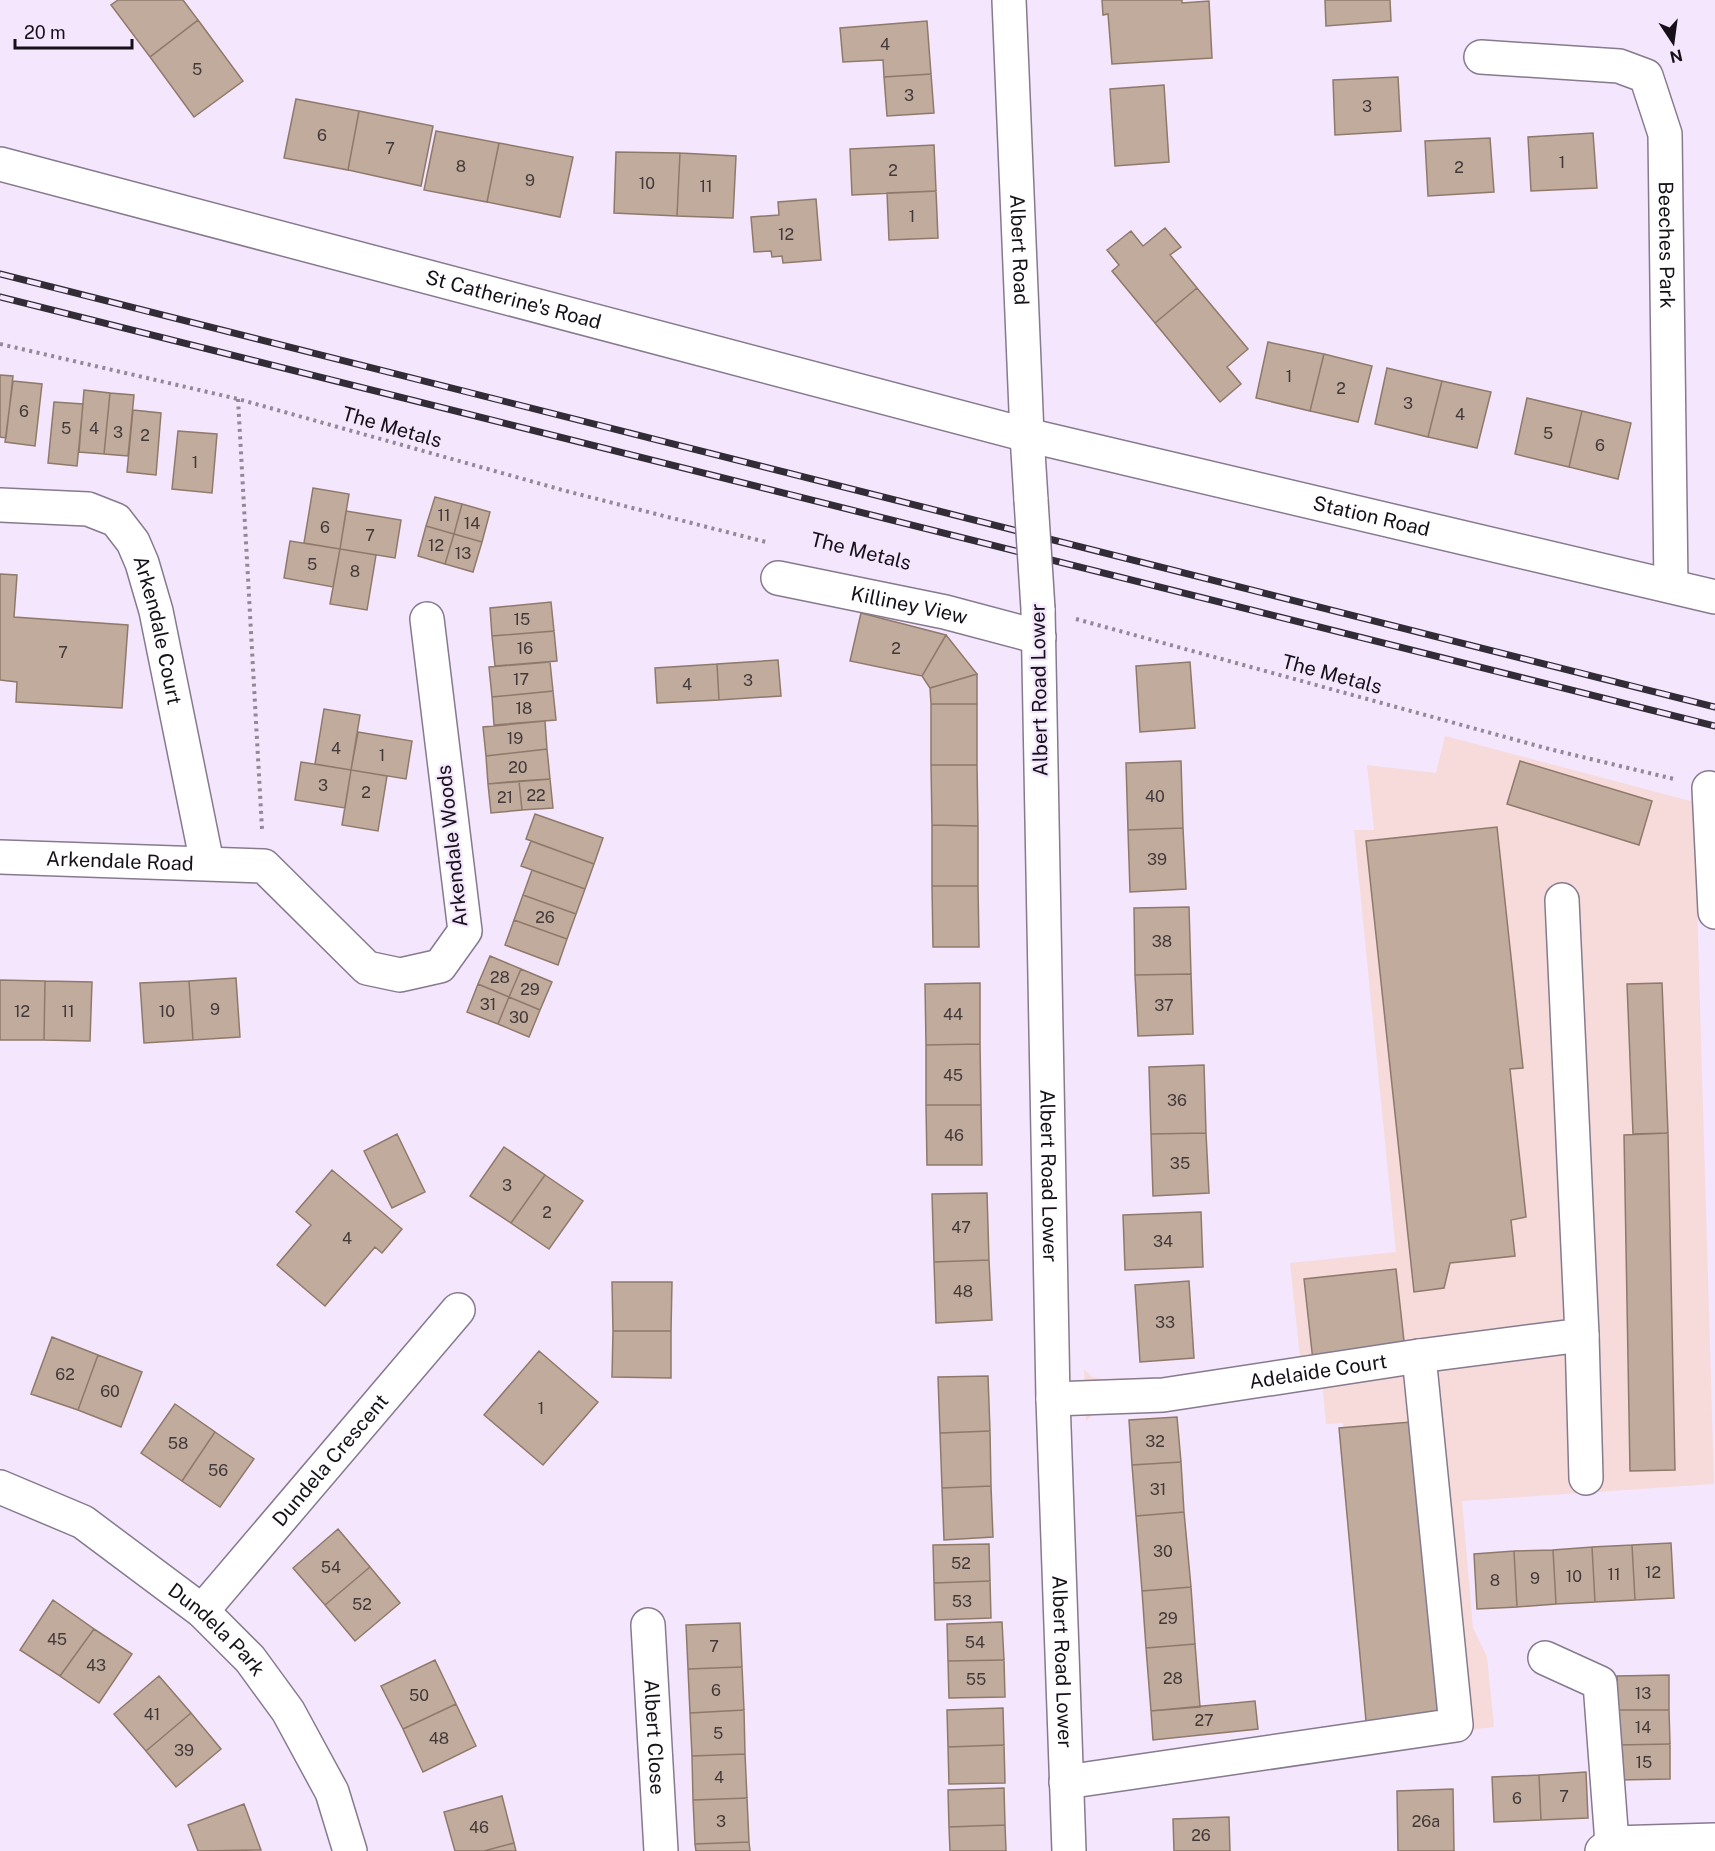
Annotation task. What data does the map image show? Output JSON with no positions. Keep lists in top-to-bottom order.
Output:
{
  "streets": {
    "street": [
      "Beeches Park",
      "Albert Road",
      "St Catherine's Road",
      "Station Road",
      "Killiney View",
      "Arkendale Court",
      "Albert Road Lower",
      "Arkendale Woods",
      "Arkendale Road",
      "Adelaide Court",
      "Dundela Crescent",
      "Dundela Park",
      "Albert Close"
    ],
    "path": ["The Metals"]
  },
  "crossings": [
    ["Beeches Park", "Station Road"],
    ["Albert Road", "St Catherine's Road"],
    ["Albert Road", "Station Road"],
    ["Albert Road", "Albert Road Lower"],
    ["St Catherine's Road", "Station Road"],
    ["The Metals", "Killiney View"],
    ["The Metals", "Albert Road Lower"],
    ["Killiney View", "Albert Road Lower"],
    ["Arkendale Court", "Arkendale Road"],
    ["Albert Road Lower", "Adelaide Court"],
    ["Arkendale Woods", "Arkendale Road"],
    ["Dundela Crescent", "Dundela Park"]
  ],
  "house_numbers": [
    "4",
    "5",
    "3",
    "3",
    "6",
    "7",
    "1",
    "8",
    "2",
    "2",
    "9",
    "10",
    "11",
    "1",
    "12",
    "1",
    "2",
    "3",
    "6",
    "4",
    "5",
    "4",
    "3",
    "5",
    "2",
    "6",
    "1",
    "11",
    "14",
    "6",
    "7",
    "12",
    "13",
    "5",
    "8",
    "15",
    "16",
    "2",
    "7",
    "17",
    "3",
    "4",
    "18",
    "19",
    "4",
    "1",
    "20",
    "3",
    "2",
    "22",
    "40",
    "21",
    "39",
    "26",
    "38",
    "28",
    "29",
    "31",
    "37",
    "9",
    "12",
    "11",
    "10",
    "44",
    "30",
    "45",
    "36",
    "46",
    "35",
    "3",
    "2",
    "47",
    "4",
    "34",
    "48",
    "33",
    "62",
    "60",
    "1",
    "32",
    "58",
    "56",
    "31",
    "30",
    "52",
    "54",
    "12",
    "11",
    "10",
    "9",
    "8",
    "53",
    "52",
    "29",
    "45",
    "54",
    "7",
    "43",
    "28",
    "55",
    "6",
    "13",
    "50",
    "41",
    "27",
    "14",
    "5",
    "48",
    "39",
    "15",
    "4",
    "7",
    "6",
    "3",
    "26a",
    "46",
    "26"
  ],
  "scale_bar": "20 m",
  "north": "bottom"
}
